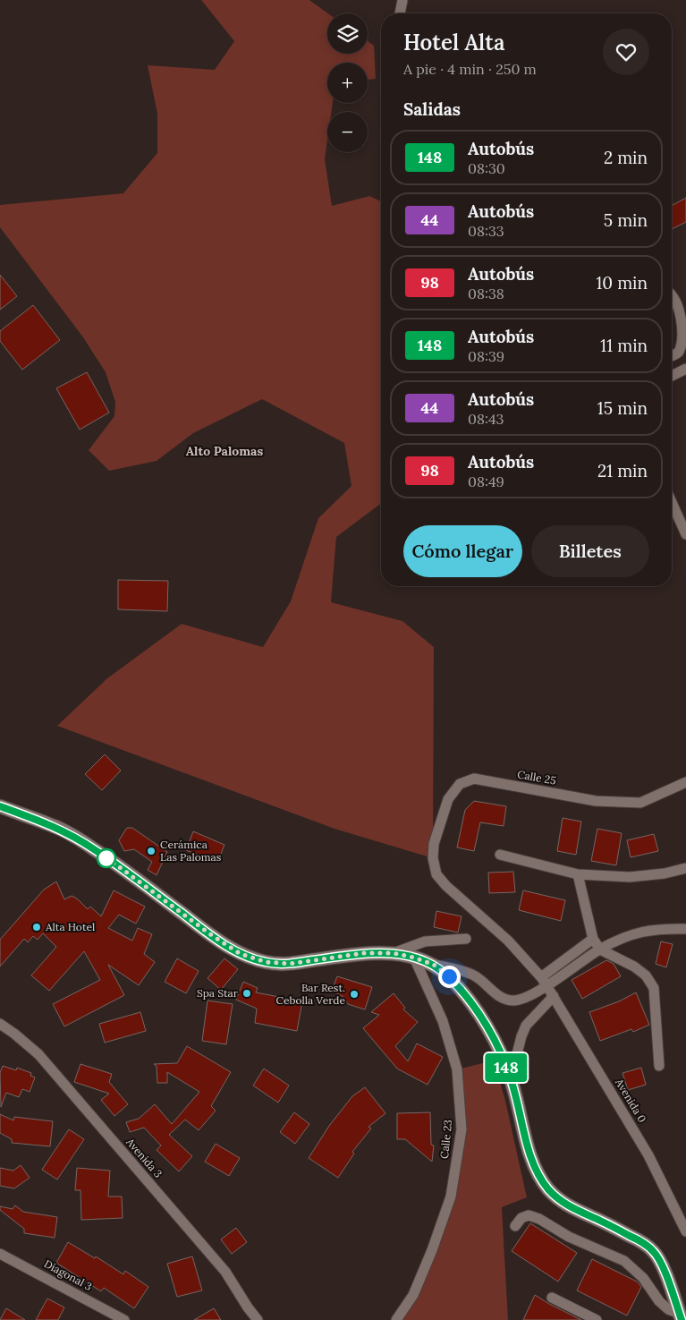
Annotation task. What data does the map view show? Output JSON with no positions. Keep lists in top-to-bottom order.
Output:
{
  "streets": {
    "street": [
      "Calle 25",
      "Avenida 0",
      "Calle 23",
      "Avenida 3",
      "Diagonal 3"
    ]
  },
  "crossings": [
    ["Calle 25", "Avenida 0"]
  ],
  "districts": ["Alto Palomas"],
  "places": [
    "Cerámica Las Palomas",
    "Alta Hotel",
    "Spa Star",
    "Bar Rest. Cebolla Verde"
  ],
  "lines": ["bus line 148"],
  "page": {
    "on_map": "148",
    "map_buttons": ["+", "−"],
    "heading": [
      ["Hotel Alta", "A pie · 4 min · 250 m"],
      "Salidas"
    ],
    "list": [
      {
        "mark": "148",
        "name": "Autobús",
        "note": "08:30",
        "value": "2 min"
      },
      {
        "mark": "44",
        "name": "Autobús",
        "note": "08:33",
        "value": "5 min"
      },
      {
        "mark": "98",
        "name": "Autobús",
        "note": "08:38",
        "value": "10 min"
      },
      {
        "mark": "148",
        "name": "Autobús",
        "note": "08:39",
        "value": "11 min"
      },
      {
        "mark": "44",
        "name": "Autobús",
        "note": "08:43",
        "value": "15 min"
      },
      {
        "mark": "98",
        "name": "Autobús",
        "note": "08:49",
        "value": "21 min"
      }
    ],
    "buttons": ["Cómo llegar", "Billetes"]
  }
}
